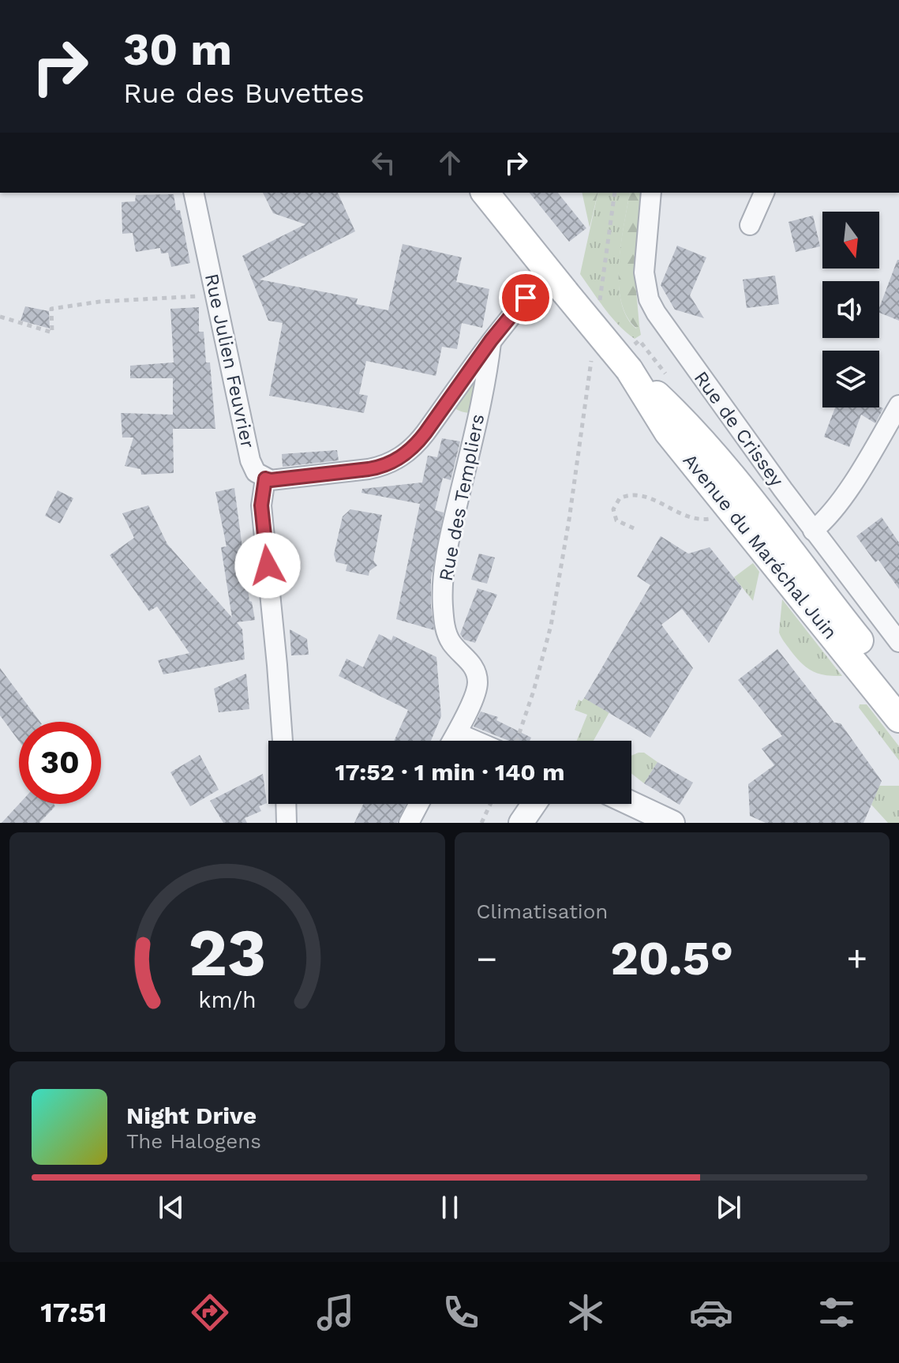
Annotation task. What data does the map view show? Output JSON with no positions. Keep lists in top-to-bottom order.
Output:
{
  "streets": {
    "main road": ["Avenue du Maréchal Juin"],
    "street": ["Rue Julien Feuvrier", "Rue de Crissey", "Rue des Templiers"]
  },
  "north": "bottom",
  "page": {
    "turn": ["30 m", "Rue des Buvettes"],
    "limit": "30",
    "trip": "17:52 · 1 min · 140 m",
    "tile": "Climatisation",
    "heat": ["−", "20.5°", "+"],
    "song": ["Night Drive", "The Halogens"],
    "tabs": "17:51",
    "gauge": ["23", "km/h"]
  }
}
